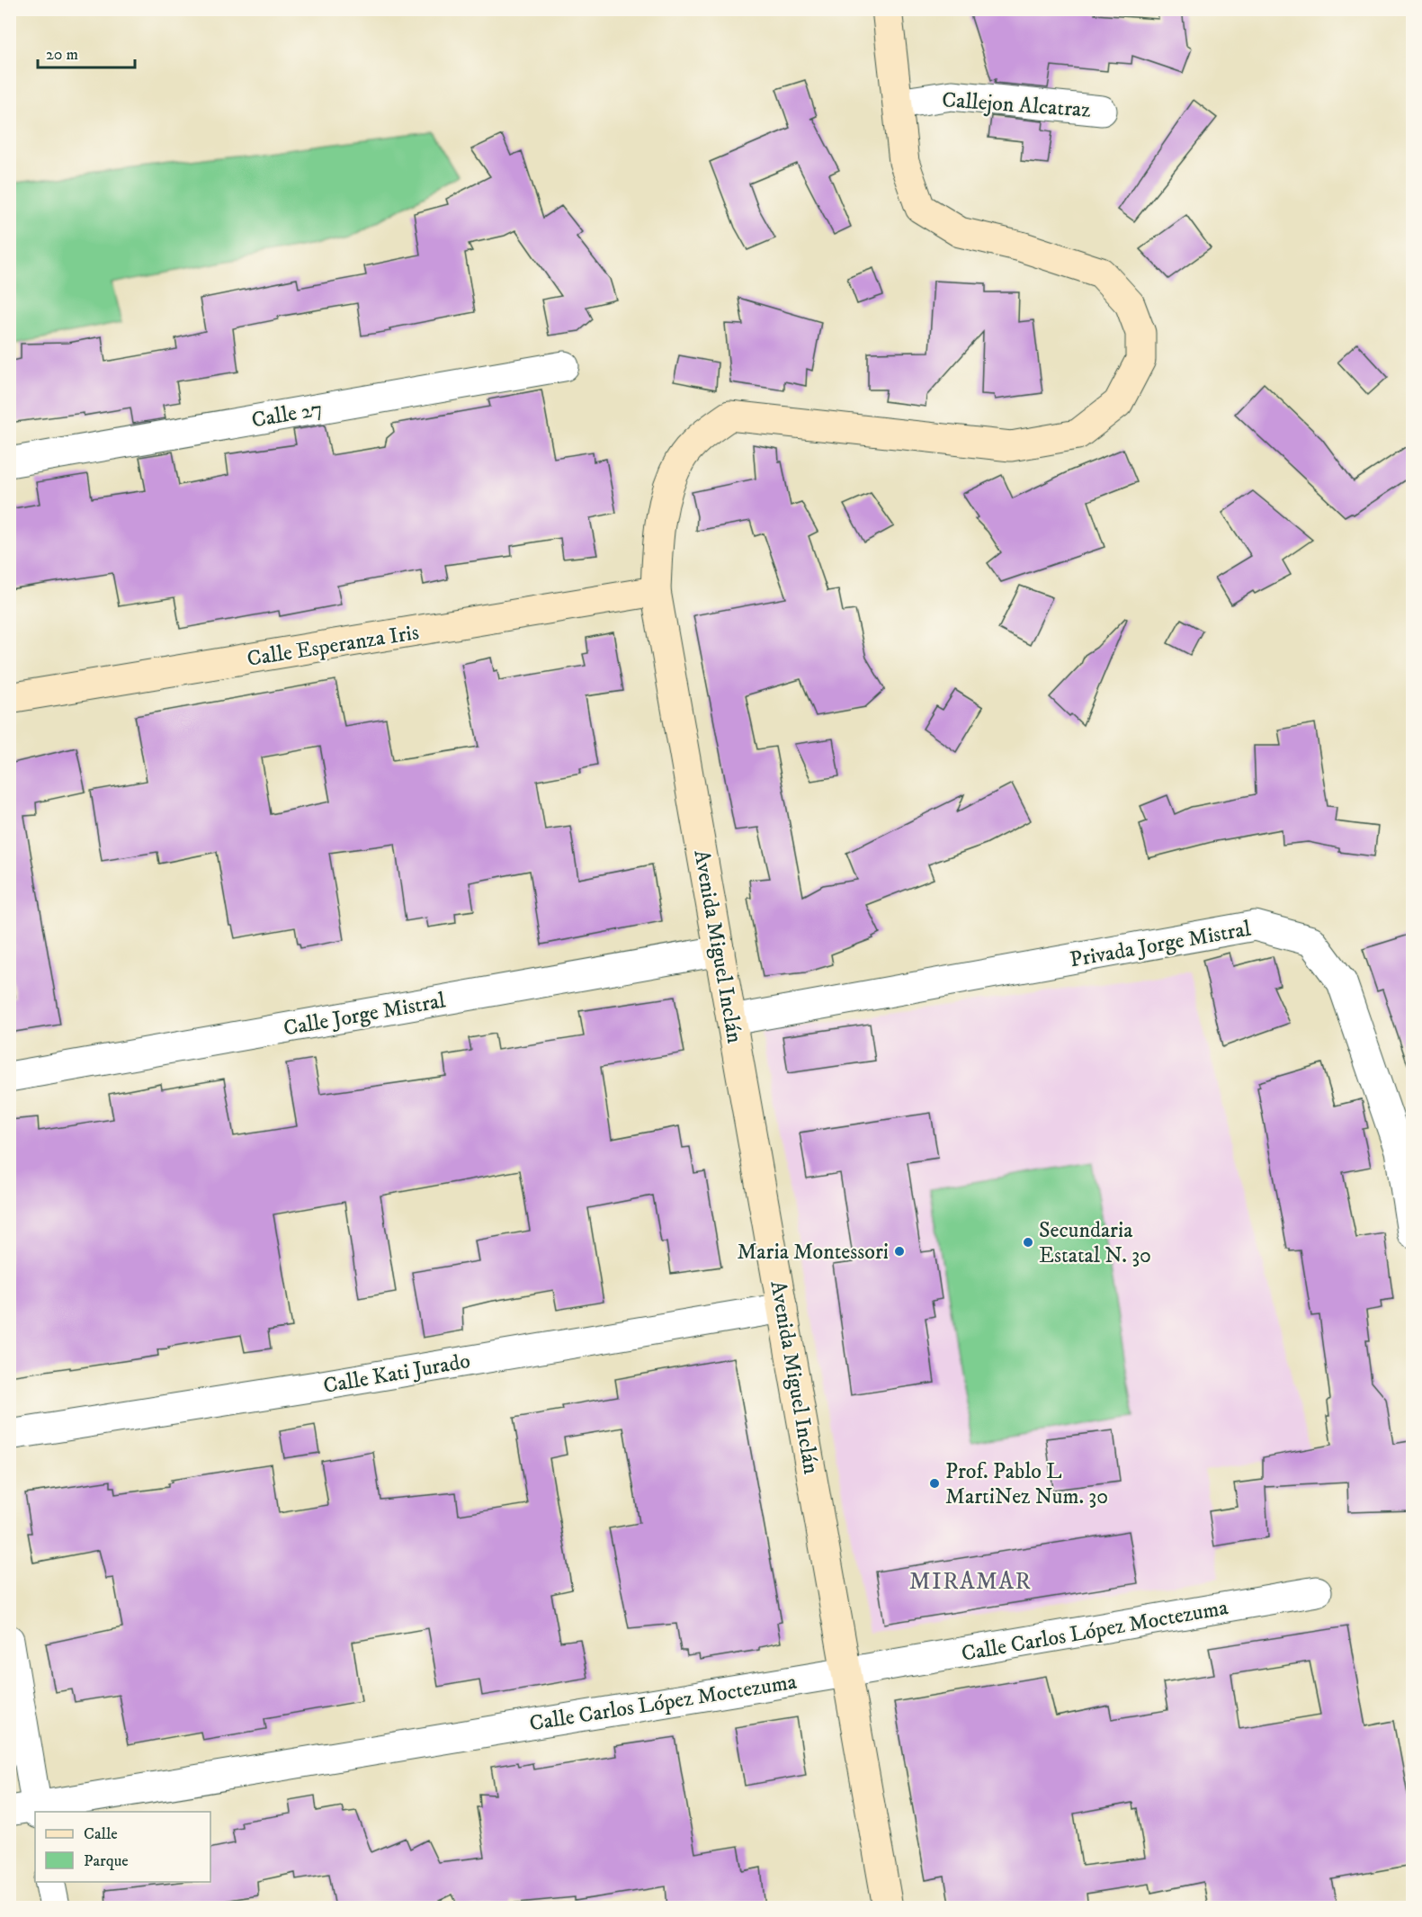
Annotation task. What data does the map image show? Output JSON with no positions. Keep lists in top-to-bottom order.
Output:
{
  "streets": {
    "main road": ["Calle Esperanza Iris", "Avenida Miguel Inclán"],
    "street": [
      "Callejon Alcatraz",
      "Calle 27",
      "Privada Jorge Mistral",
      "Calle Jorge Mistral",
      "Calle Kati Jurado",
      "Calle Carlos López Moctezuma"
    ]
  },
  "crossings": [
    ["Callejon Alcatraz", "Avenida Miguel Inclán"],
    ["Calle Esperanza Iris", "Avenida Miguel Inclán"],
    ["Privada Jorge Mistral", "Avenida Miguel Inclán"],
    ["Avenida Miguel Inclán", "Calle Jorge Mistral"],
    ["Avenida Miguel Inclán", "Calle Kati Jurado"],
    ["Avenida Miguel Inclán", "Calle Carlos López Moctezuma"]
  ],
  "districts": ["MIRAMAR"],
  "places": ["Secundaria Estatal N. 30", "Maria Montessori", "Prof. Pablo L MartiNez Num. 30"],
  "legend": ["Calle", "Parque"],
  "scale_bar": "20 m"
}
